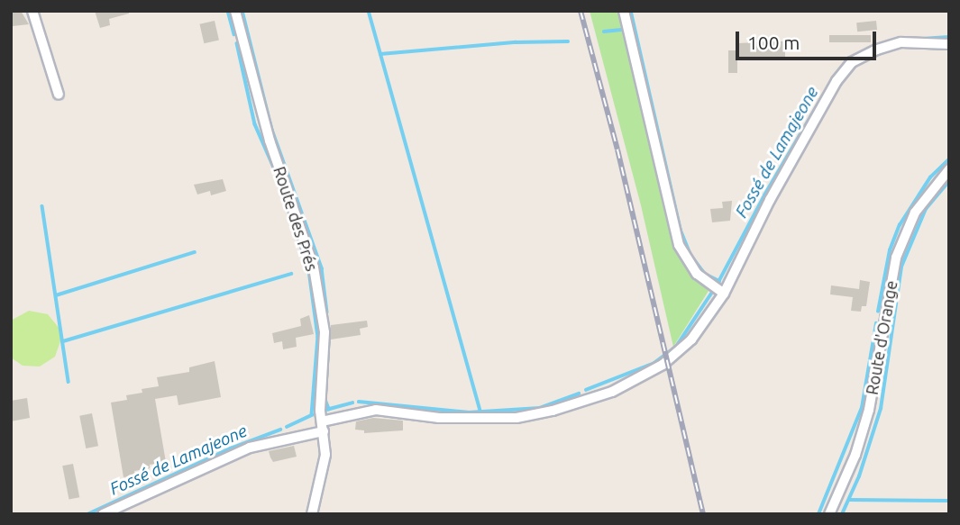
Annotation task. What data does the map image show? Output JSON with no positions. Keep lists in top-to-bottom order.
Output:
{
  "streets": {
    "street": ["Route des Prés", "Route d'Orange"]
  },
  "water": ["Fossé de Lamajeone"],
  "scale_bar": "100 m"
}
